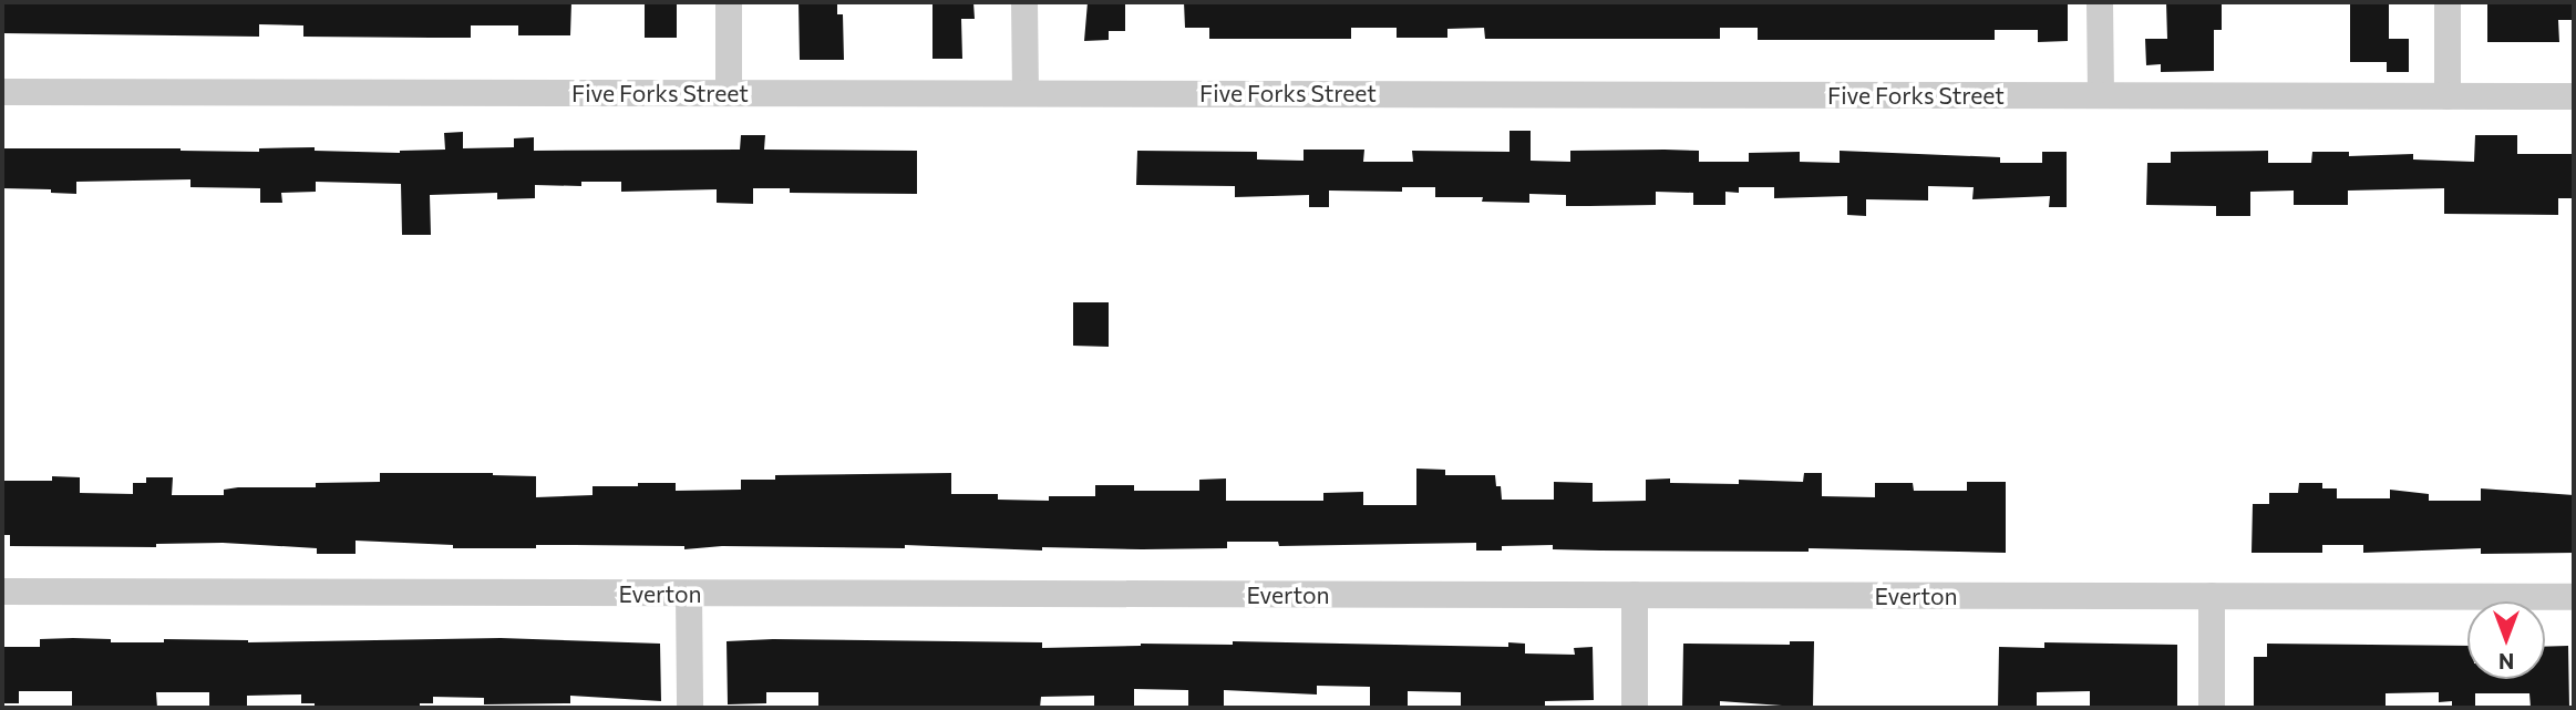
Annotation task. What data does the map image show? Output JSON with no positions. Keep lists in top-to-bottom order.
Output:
{
  "streets": {
    "street": ["Five Forks Street", "Everton"]
  },
  "north": "bottom"
}
